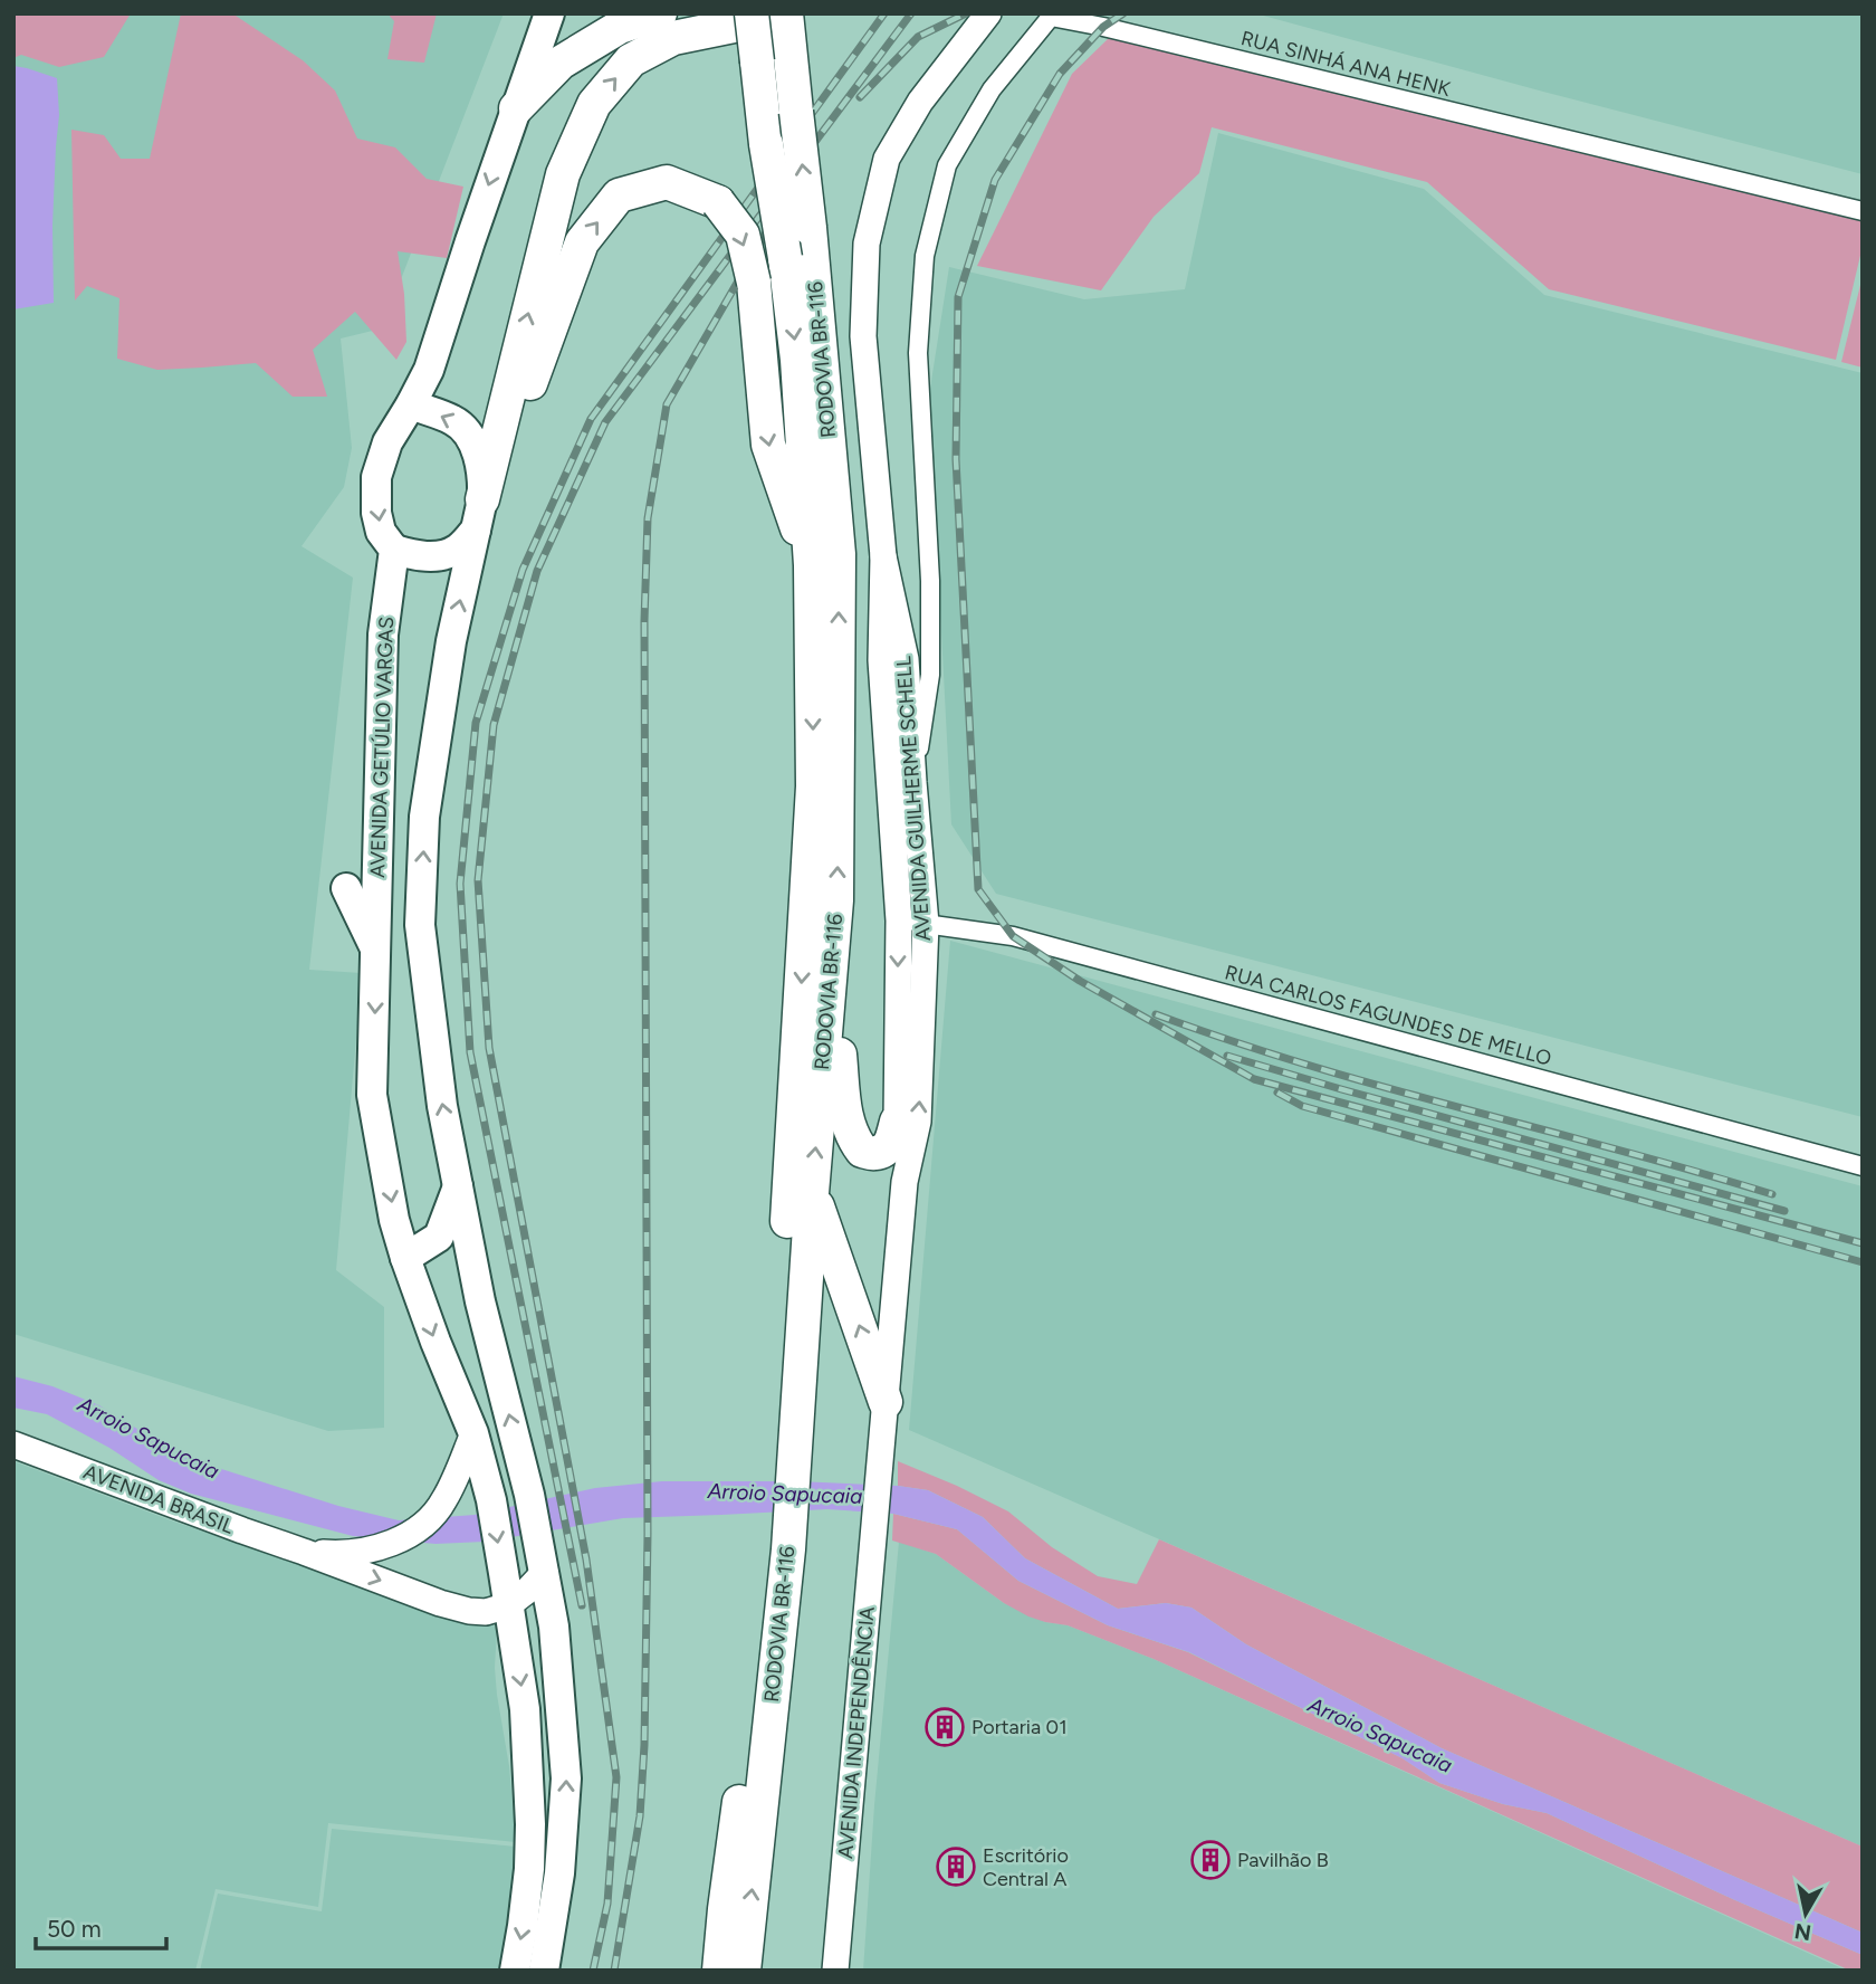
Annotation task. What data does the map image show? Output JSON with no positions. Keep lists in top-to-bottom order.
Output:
{
  "streets": {
    "highway": ["RODOVIA BR-116"],
    "main road": [
      "AVENIDA GETÚLIO VARGAS",
      "AVENIDA GUILHERME SCHELL",
      "AVENIDA BRASIL",
      "AVENIDA INDEPENDÊNCIA"
    ],
    "street": ["RUA SINHÁ ANA HENK", "RUA CARLOS FAGUNDES DE MELLO"]
  },
  "crossings": [
    ["RUA SINHÁ ANA HENK", "AVENIDA GUILHERME SCHELL"],
    ["AVENIDA GETÚLIO VARGAS", "AVENIDA BRASIL"],
    ["AVENIDA GUILHERME SCHELL", "RUA CARLOS FAGUNDES DE MELLO"],
    ["AVENIDA GUILHERME SCHELL", "AVENIDA INDEPENDÊNCIA"]
  ],
  "water": ["Arroio Sapucaia"],
  "places": {
    "building": ["Portaria 01", "Pavilhão B", "Escritório Central A"]
  },
  "scale_bar": "50 m",
  "north": "bottom"
}
